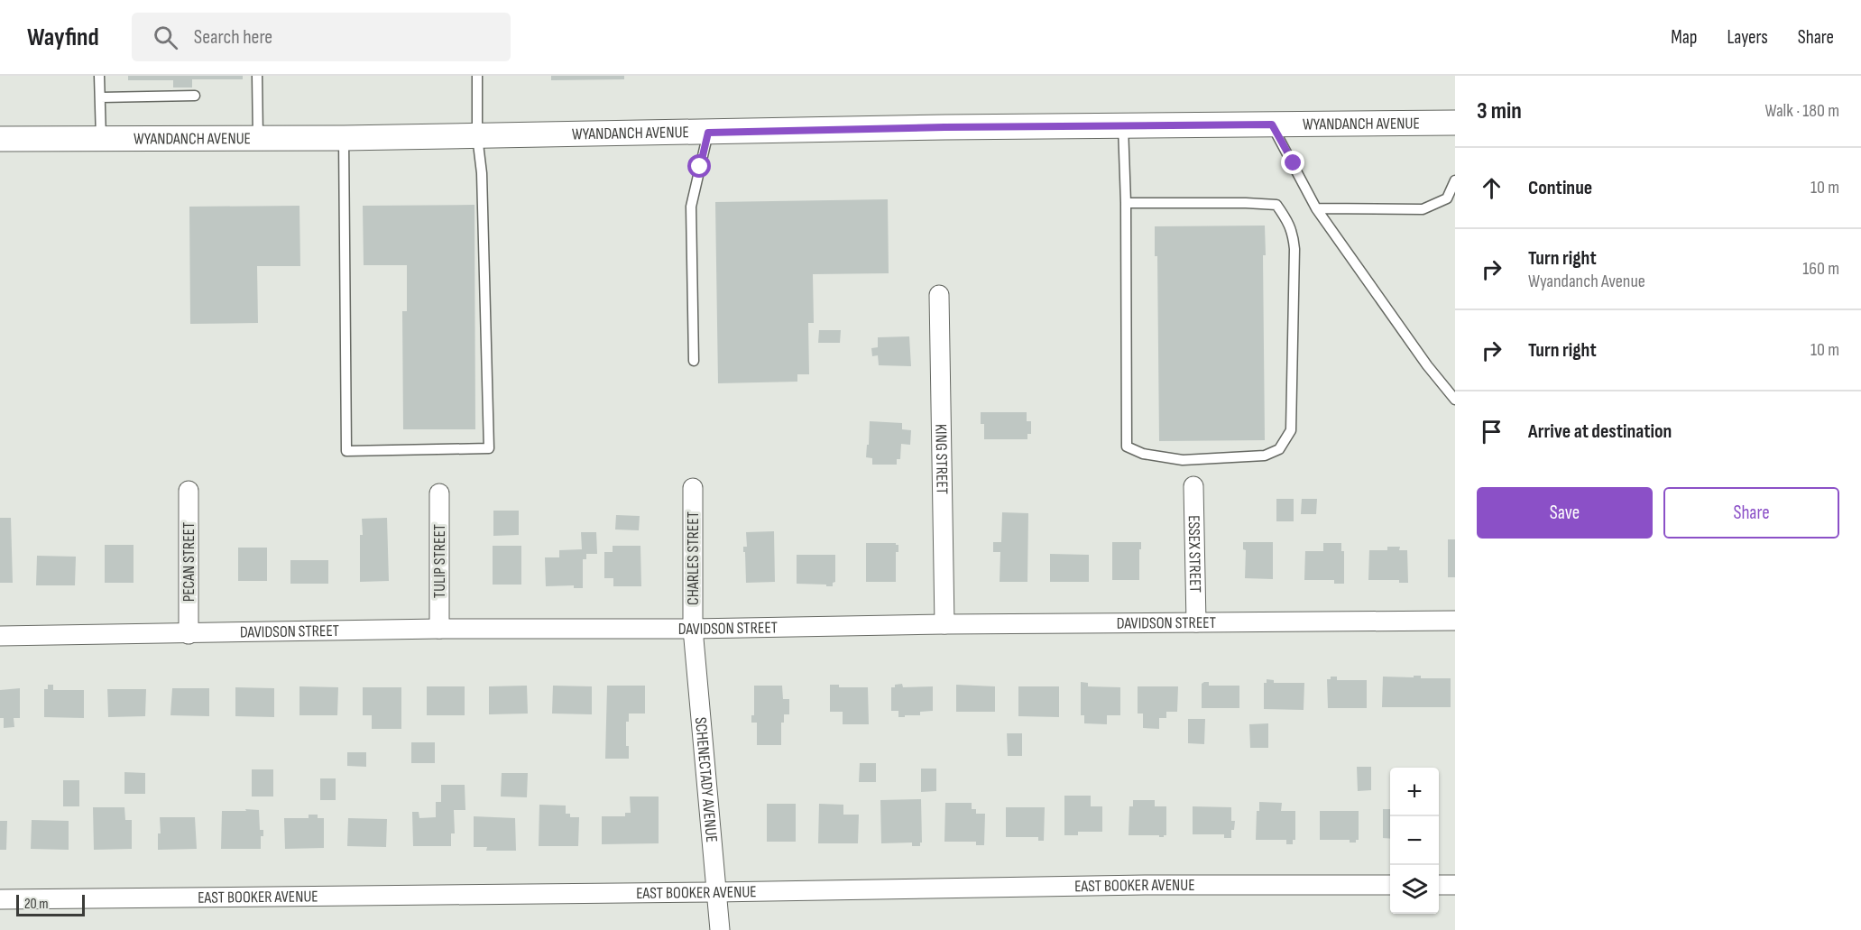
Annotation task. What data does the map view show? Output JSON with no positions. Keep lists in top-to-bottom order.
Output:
{
  "streets": {
    "street": [
      "WYANDANCH AVENUE",
      "KING STREET",
      "ESSEX STREET",
      "CHARLES STREET",
      "TULIP STREET",
      "PECAN STREET",
      "DAVIDSON STREET",
      "SCHENECTADY AVENUE",
      "EAST BOOKER AVENUE"
    ]
  },
  "crossings": [
    ["KING STREET", "DAVIDSON STREET"],
    ["ESSEX STREET", "DAVIDSON STREET"],
    ["CHARLES STREET", "DAVIDSON STREET"],
    ["CHARLES STREET", "SCHENECTADY AVENUE"],
    ["TULIP STREET", "DAVIDSON STREET"],
    ["PECAN STREET", "DAVIDSON STREET"],
    ["DAVIDSON STREET", "SCHENECTADY AVENUE"],
    ["SCHENECTADY AVENUE", "EAST BOOKER AVENUE"]
  ],
  "scale_bar": "20 m",
  "page": {
    "header": "Wayfind",
    "search": "Search here",
    "nav": ["Map", "Layers", "Share"],
    "heading": ["3 min", "Walk · 180 m"],
    "list": [
      ["Continue", "10 m"],
      ["Turn right", "Wyandanch Avenue", "160 m"],
      ["Turn right", "10 m"],
      "Arrive at destination"
    ],
    "buttons": ["Save", "Share"],
    "map_buttons": ["+", "−"],
    "scale": "20 m"
  }
}
